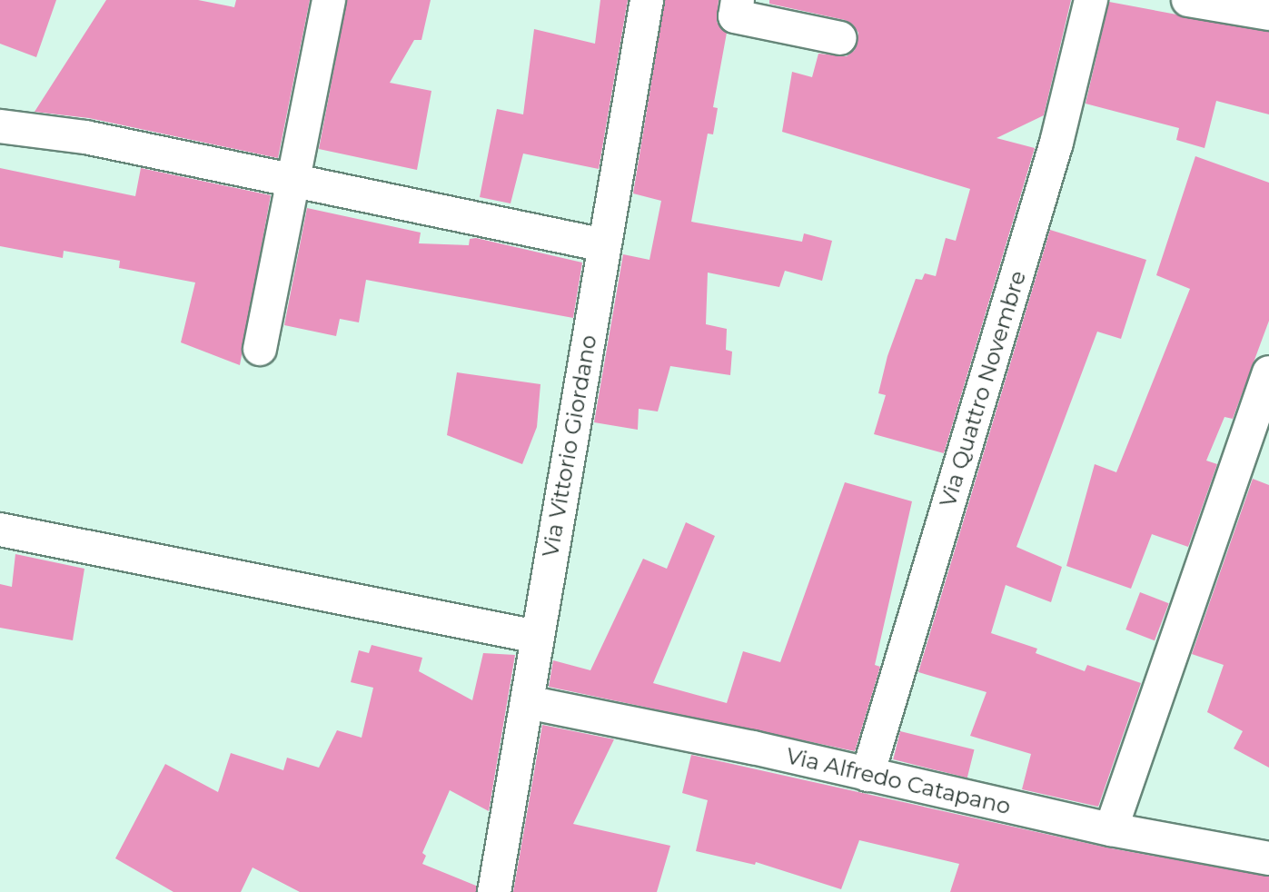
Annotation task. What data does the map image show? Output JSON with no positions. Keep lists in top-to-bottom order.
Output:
{
  "streets": {
    "street": ["Via Quattro Novembre", "Via Vittorio Giordano", "Via Alfredo Catapano"]
  },
  "crossings": [
    ["Via Quattro Novembre", "Via Alfredo Catapano"],
    ["Via Vittorio Giordano", "Via Alfredo Catapano"]
  ]
}
